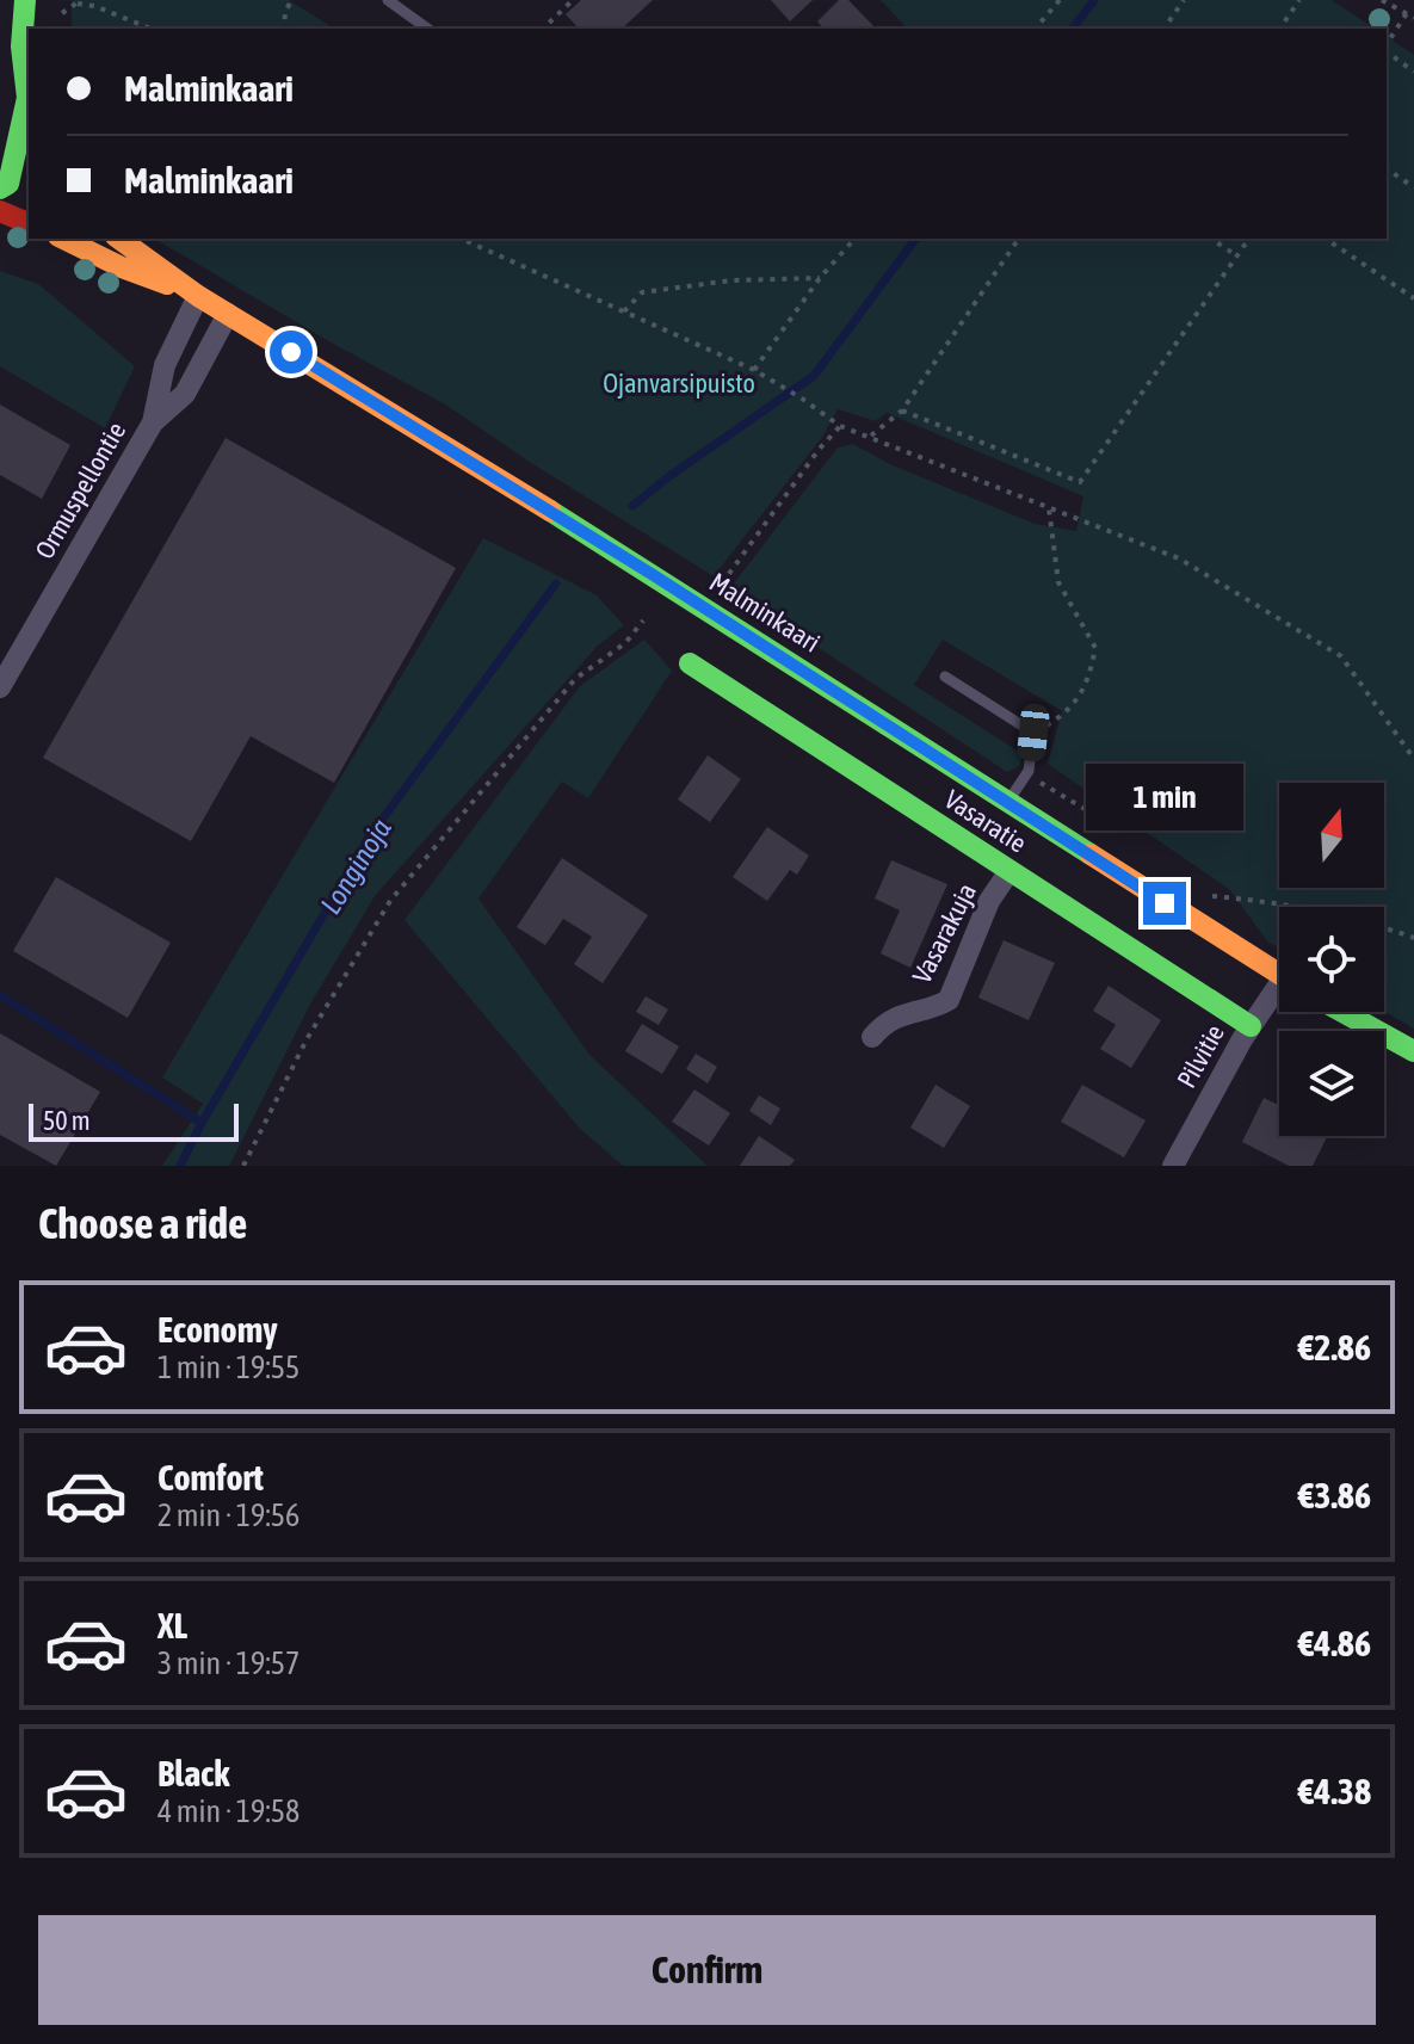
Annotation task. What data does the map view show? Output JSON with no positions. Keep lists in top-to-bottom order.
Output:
{
  "streets": {
    "main road": ["Malminkaari", "Vasaratie"],
    "street": ["Ormuspellontie", "Vasarakuja", "Pilvitie"]
  },
  "crossings": [
    ["Ormuspellontie", "Malminkaari"],
    ["Vasaratie", "Vasarakuja"],
    ["Vasaratie", "Pilvitie"]
  ],
  "water": ["Longinoja"],
  "parks": ["Ojanvarsipuisto"],
  "scale_bar": "50 m",
  "north": "top",
  "page": {
    "banner": ["Malminkaari", "Malminkaari"],
    "bubble": "1 min",
    "scale": "50 m",
    "heading": "Choose a ride",
    "list": [
      {
        "name": "Economy",
        "note": "1 min · 19:55",
        "value": "€2.86"
      },
      {
        "name": "Comfort",
        "note": "2 min · 19:56",
        "value": "€3.86"
      },
      {
        "name": "XL",
        "note": "3 min · 19:57",
        "value": "€4.86"
      },
      {
        "name": "Black",
        "note": "4 min · 19:58",
        "value": "€4.38"
      }
    ],
    "buttons": "Confirm"
  }
}
